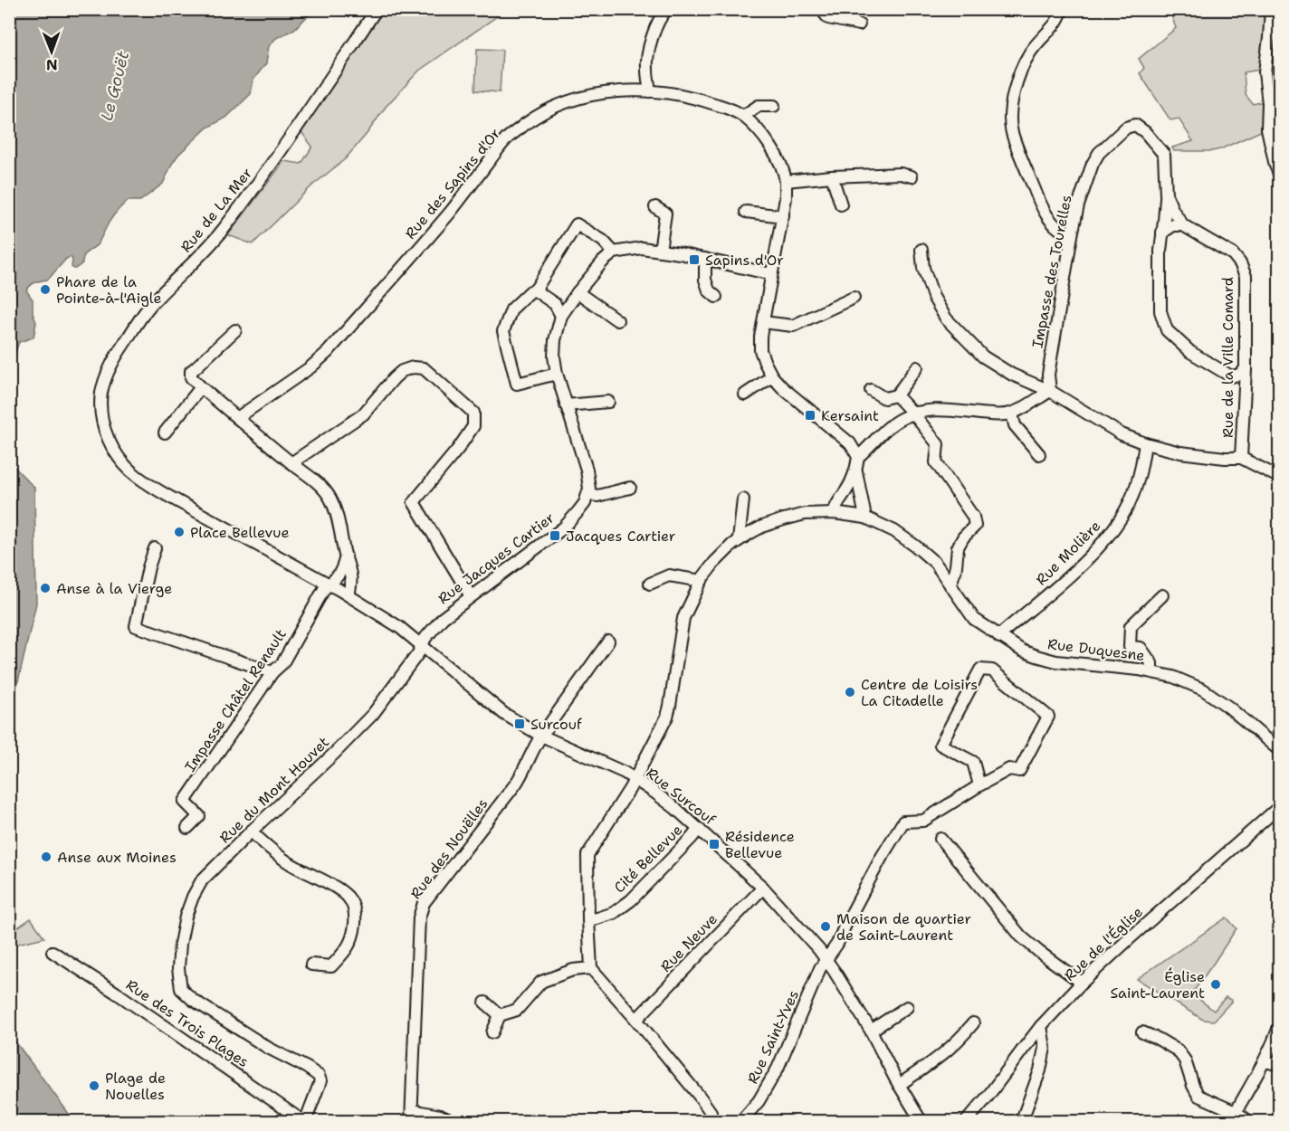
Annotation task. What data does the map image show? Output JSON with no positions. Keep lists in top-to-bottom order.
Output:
{
  "streets": {
    "street": [
      "Rue des Sapins d'Or",
      "Rue de La Mer",
      "Impasse des Tourelles",
      "Rue de la Ville Comard",
      "Rue Molière",
      "Rue Jacques Cartier",
      "Rue Duquesne",
      "Impasse Châtel Renault",
      "Rue du Mont Houvet",
      "Rue Surcouf",
      "Rue des Nouëlles",
      "Cité Bellevue",
      "Rue Neuve",
      "Rue de l'Église",
      "Rue des Trois Plages",
      "Rue Saint-Yves"
    ]
  },
  "crossings": [
    ["Rue de La Mer", "Rue Surcouf"],
    ["Rue Molière", "Rue Duquesne"],
    ["Rue Jacques Cartier", "Rue du Mont Houvet"],
    ["Rue Jacques Cartier", "Rue Surcouf"],
    ["Rue Duquesne", "Rue Surcouf"],
    ["Impasse Châtel Renault", "Rue Surcouf"],
    ["Rue du Mont Houvet", "Rue Surcouf"],
    ["Rue du Mont Houvet", "Rue des Trois Plages"],
    ["Rue Surcouf", "Rue des Nouëlles"],
    ["Rue Surcouf", "Cité Bellevue"],
    ["Rue Surcouf", "Rue Neuve"],
    ["Rue Surcouf", "Rue Saint-Yves"]
  ],
  "water": ["Le Gouët"],
  "places": {
    "transit": [
      "Sapins d'Or",
      "Kersaint",
      "Jacques Cartier",
      "Surcouf",
      "Résidence Bellevue"
    ],
    "other": [
      "Phare de la Pointe-à-l'Aigle",
      "Place Bellevue",
      "Anse à la Vierge",
      "Centre de Loisirs La Citadelle",
      "Anse aux Moines",
      "Maison de quartier de Saint-Laurent",
      "Église Saint-Laurent",
      "Plage de Nouelles"
    ]
  },
  "north": "bottom"
}
